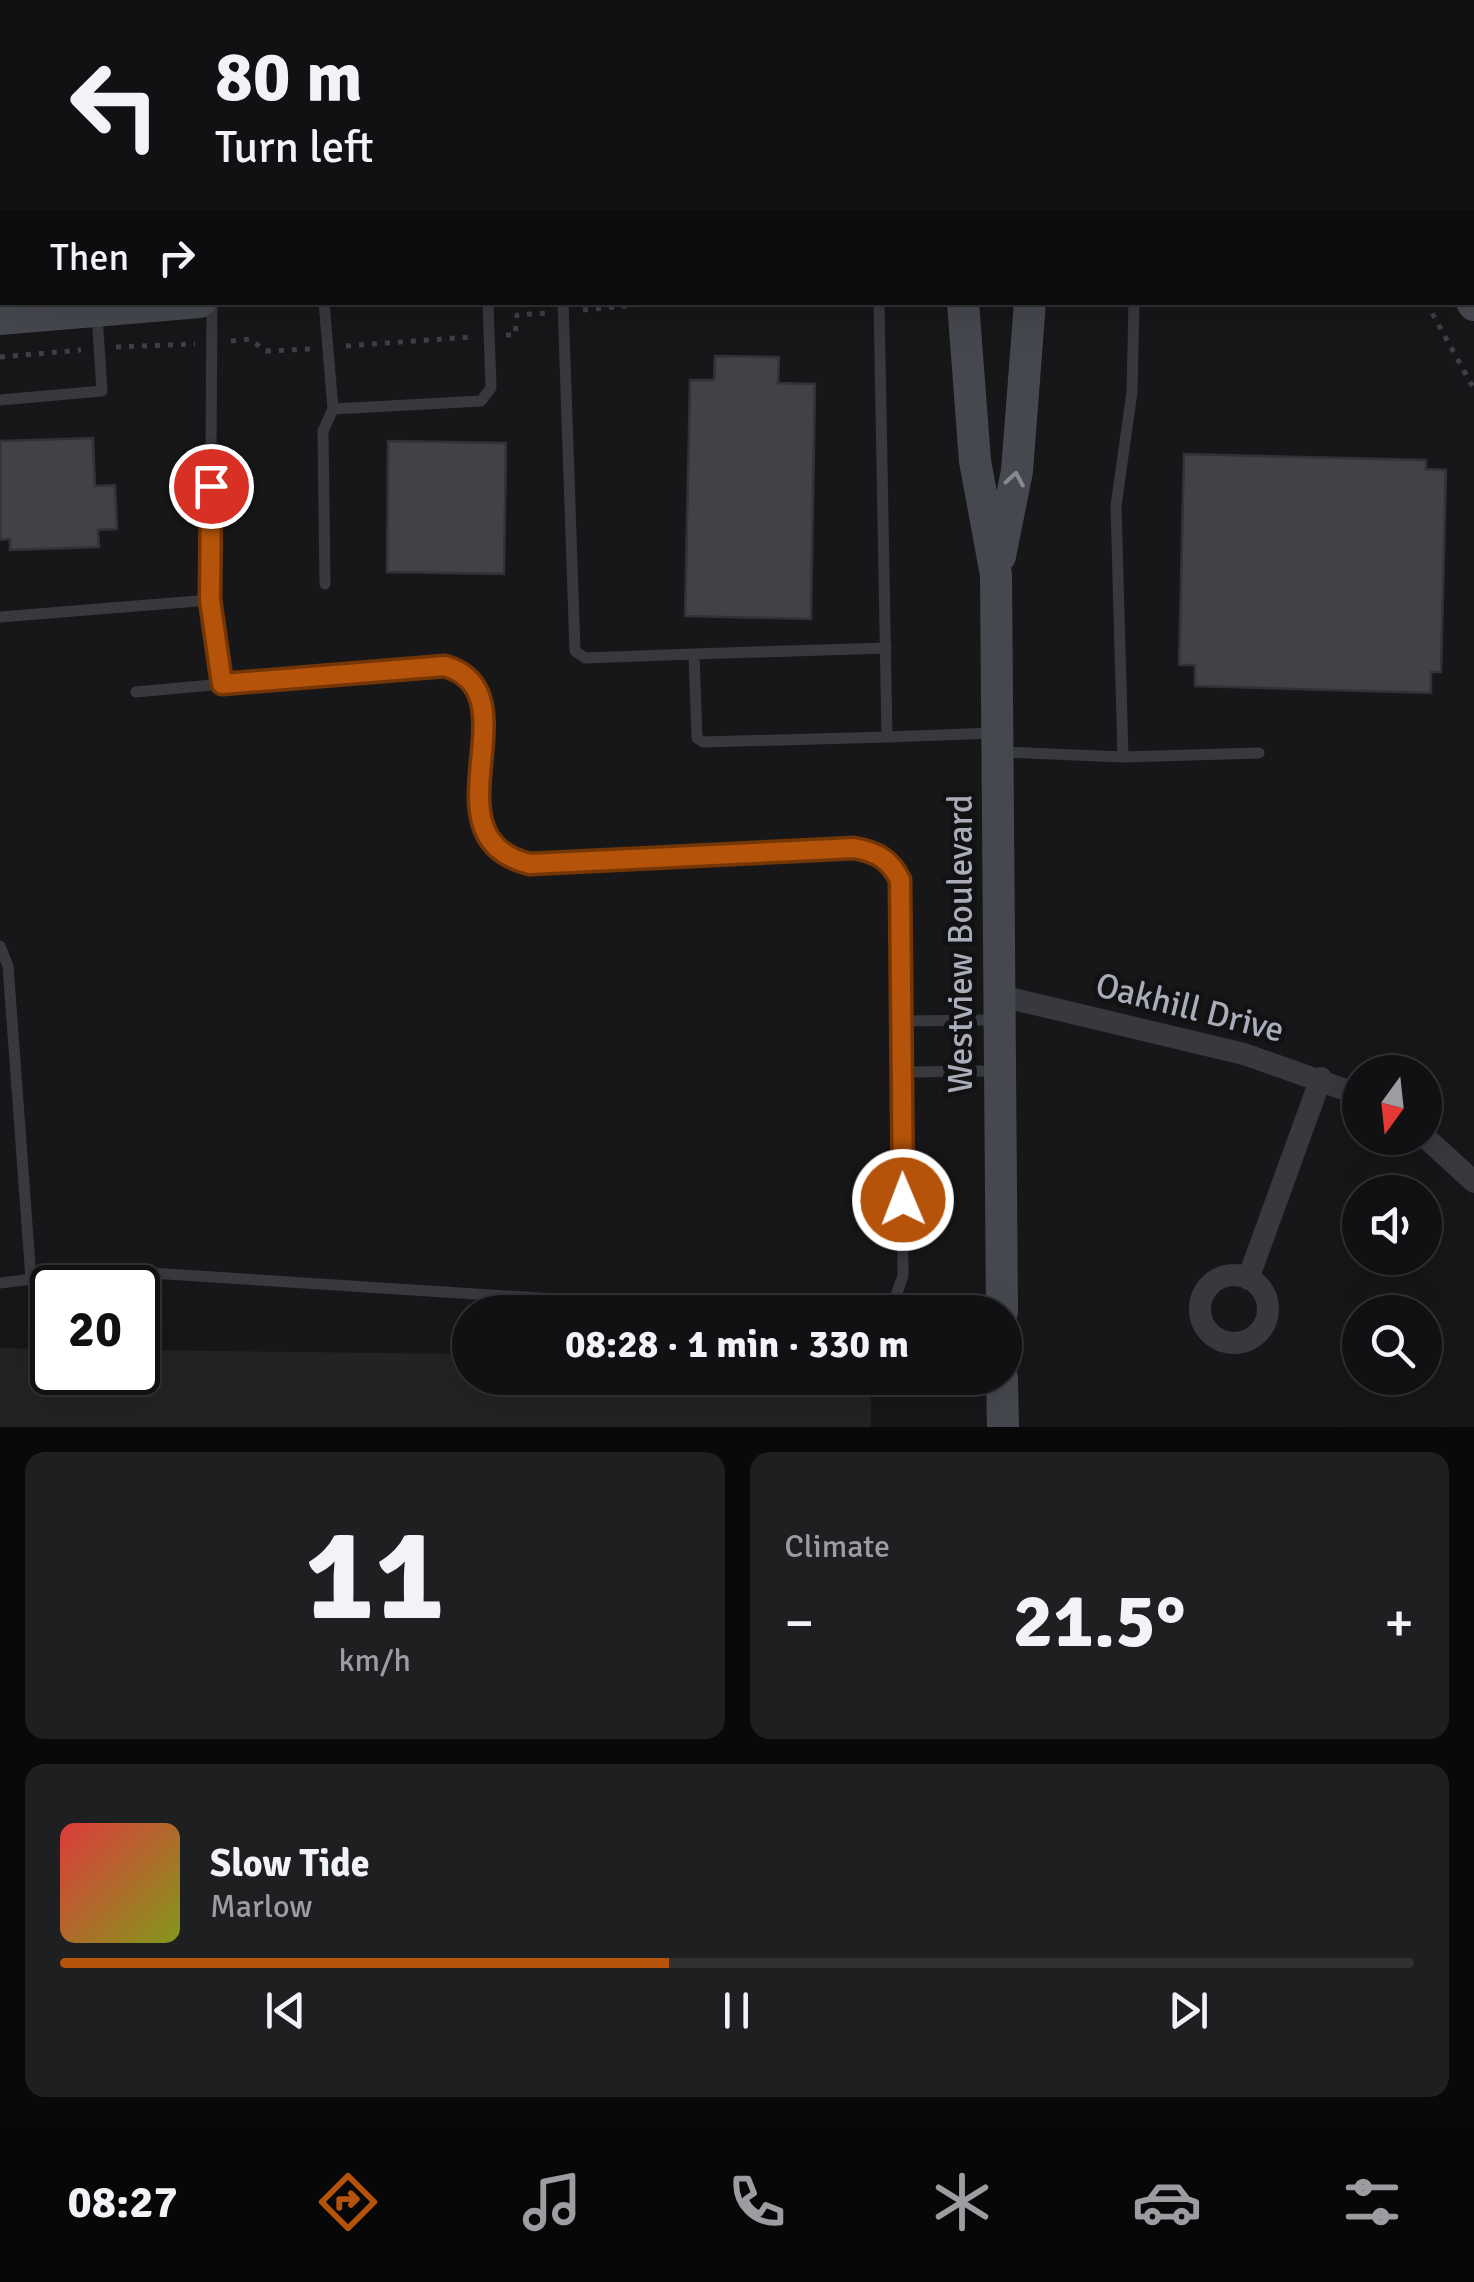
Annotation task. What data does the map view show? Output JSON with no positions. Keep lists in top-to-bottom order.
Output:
{
  "streets": {
    "street": ["Westview Boulevard", "Oakhill Drive"]
  },
  "crossings": [
    ["Westview Boulevard", "Oakhill Drive"]
  ],
  "north": "bottom",
  "page": {
    "turn": ["80 m", "Turn left"],
    "then": "Then",
    "limit": "20",
    "trip": "08:28 · 1 min · 330 m",
    "tile": [
      ["11", "km/h"],
      "Climate"
    ],
    "heat": ["−", "21.5°", "+"],
    "song": ["Slow Tide", "Marlow"],
    "tabs": "08:27"
  }
}
